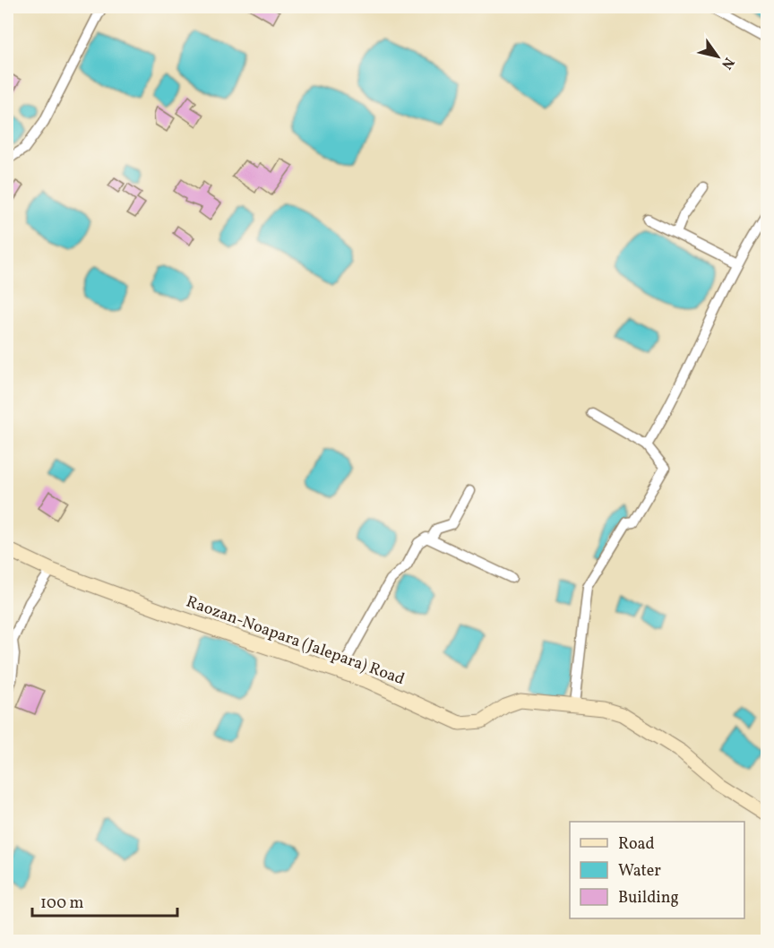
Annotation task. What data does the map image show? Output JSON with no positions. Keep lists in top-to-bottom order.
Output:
{
  "streets": {
    "main road": ["Raozan-Noapara (Jalepara) Road"]
  },
  "legend": ["Road", "Water", "Building"],
  "scale_bar": "100 m",
  "north": "bottom right"
}
